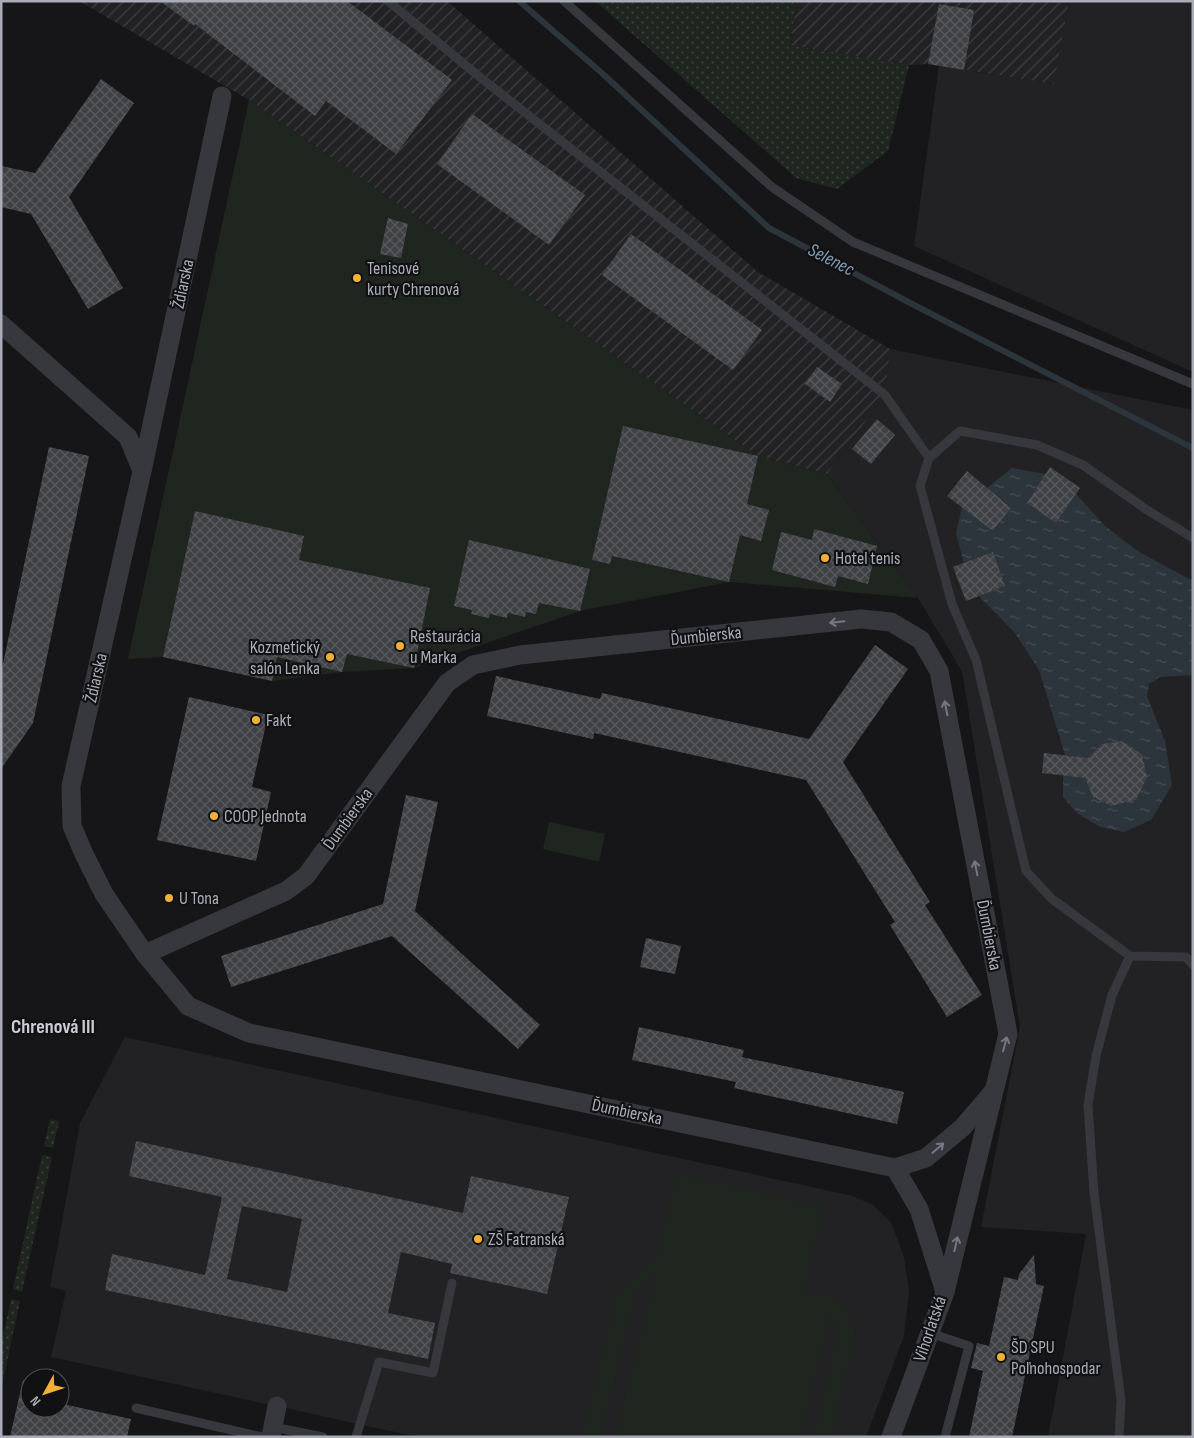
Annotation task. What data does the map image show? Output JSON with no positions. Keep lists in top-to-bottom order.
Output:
{
  "streets": {
    "street": ["Ždiarska", "Ďumbierska", "Vihorlatská"]
  },
  "crossings": [
    ["Ždiarska", "Ďumbierska"],
    ["Ďumbierska", "Vihorlatská"]
  ],
  "districts": ["Chrenová III"],
  "water": ["Selenec"],
  "places": [
    "Tenisové kurty Chrenová",
    "Hotel tenis",
    "Reštaurácia u Marka",
    "Kozmetický salón Lenka",
    "Fakt",
    "COOP Jednota",
    "U Tona",
    "ZŠ Fatranská",
    "ŠD SPU Poľnohospodar"
  ],
  "north": "bottom left"
}
